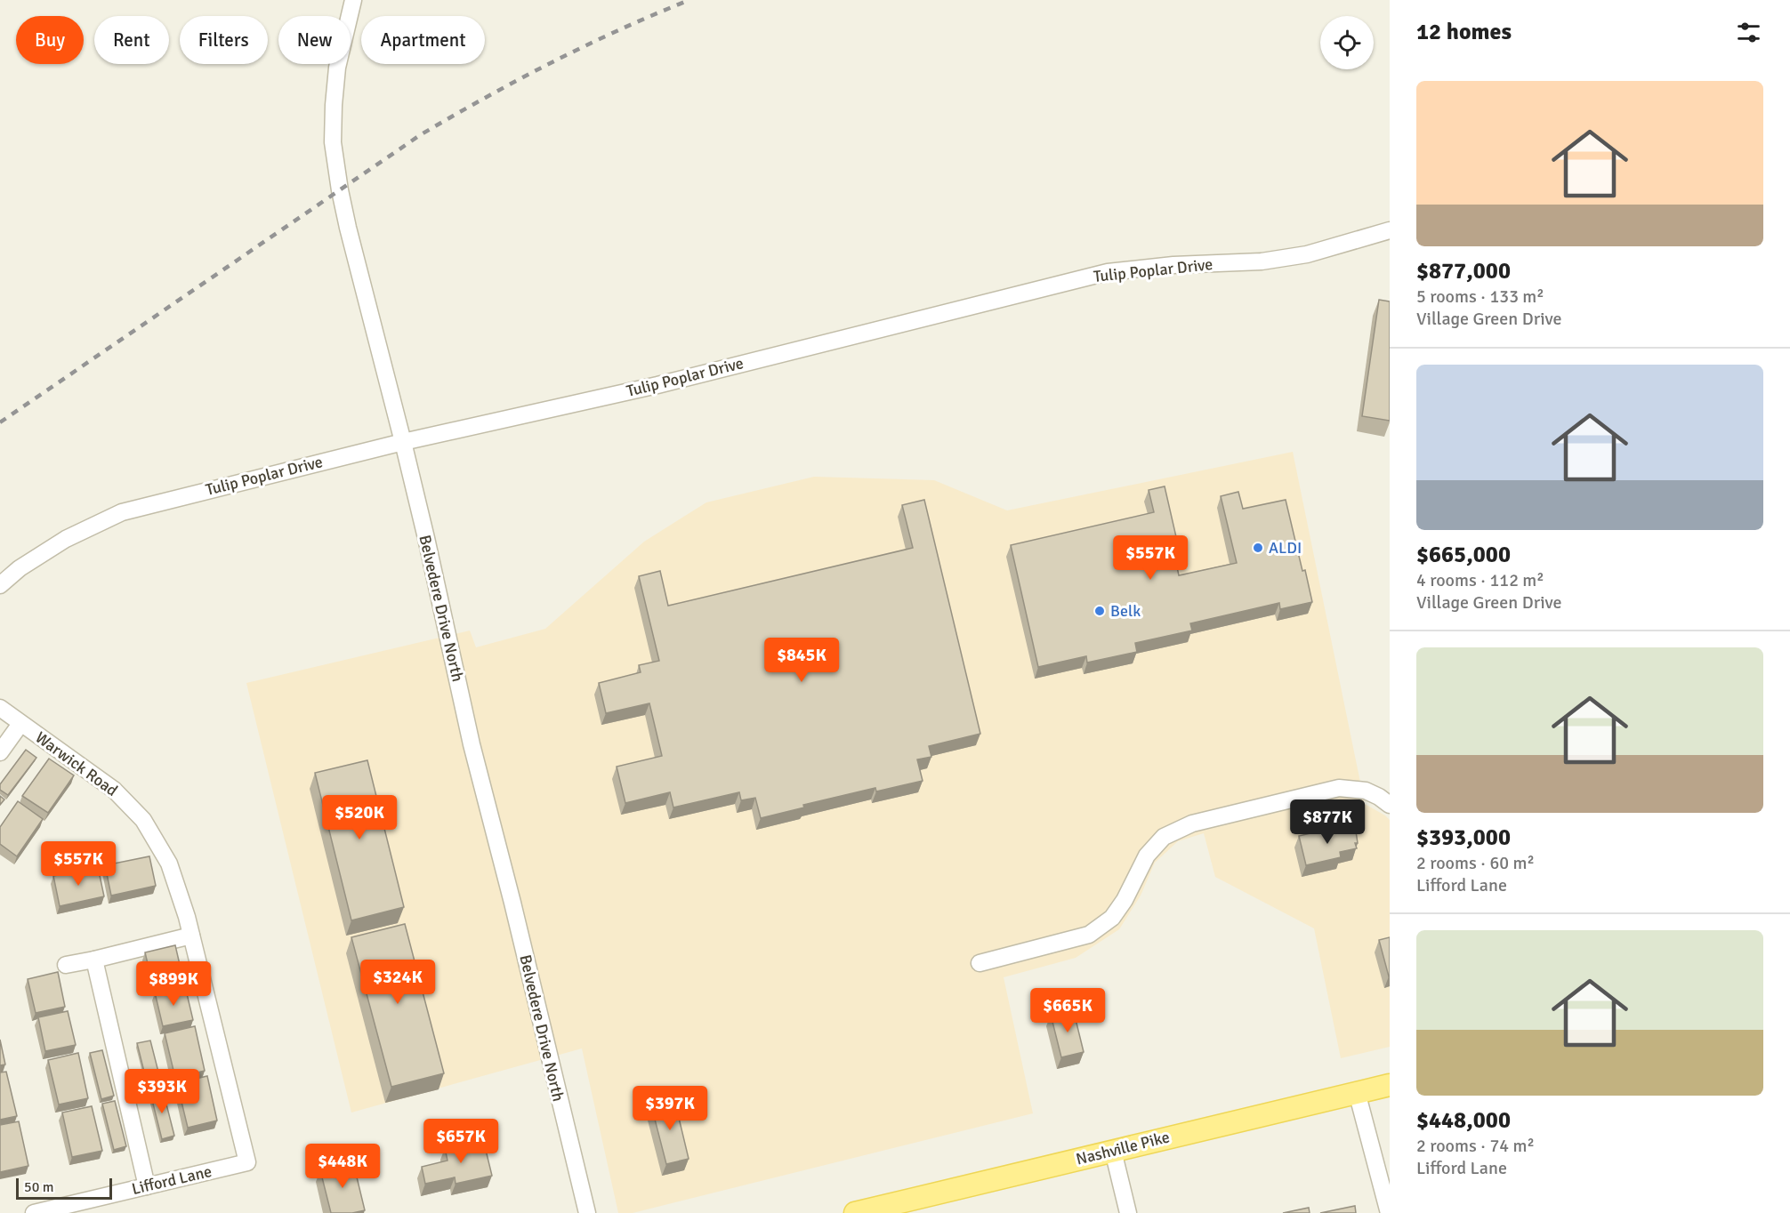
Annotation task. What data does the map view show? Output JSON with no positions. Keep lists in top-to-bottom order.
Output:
{
  "streets": {
    "main road": ["Nashville Pike"],
    "street": [
      "Tulip Poplar Drive",
      "Belvedere Drive North",
      "Warwick Road",
      "Lifford Lane"
    ]
  },
  "crossings": [
    ["Tulip Poplar Drive", "Belvedere Drive North"],
    ["Warwick Road", "Lifford Lane"]
  ],
  "places": ["ALDI", "Belk"],
  "scale_bar": "50 m",
  "page": {
    "heading": "12 homes",
    "chip": [
      "Buy",
      "Rent",
      "Filters",
      "New",
      "Apartment"
    ],
    "list": [
      {
        "name": "$877,000",
        "note": "5 rooms · 133 m² · Village Green Drive"
      },
      {
        "name": "$665,000",
        "note": "4 rooms · 112 m² · Village Green Drive"
      },
      {
        "name": "$393,000",
        "note": "2 rooms · 60 m² · Lifford Lane"
      },
      {
        "name": "$448,000",
        "note": "2 rooms · 74 m² · Lifford Lane"
      }
    ],
    "price": [
      "$557K",
      "$845K",
      "$520K",
      "$877K",
      "$557K",
      "$324K",
      "$899K",
      "$665K",
      "$393K",
      "$397K",
      "$657K",
      "$448K"
    ],
    "scale": "50 m"
  }
}
